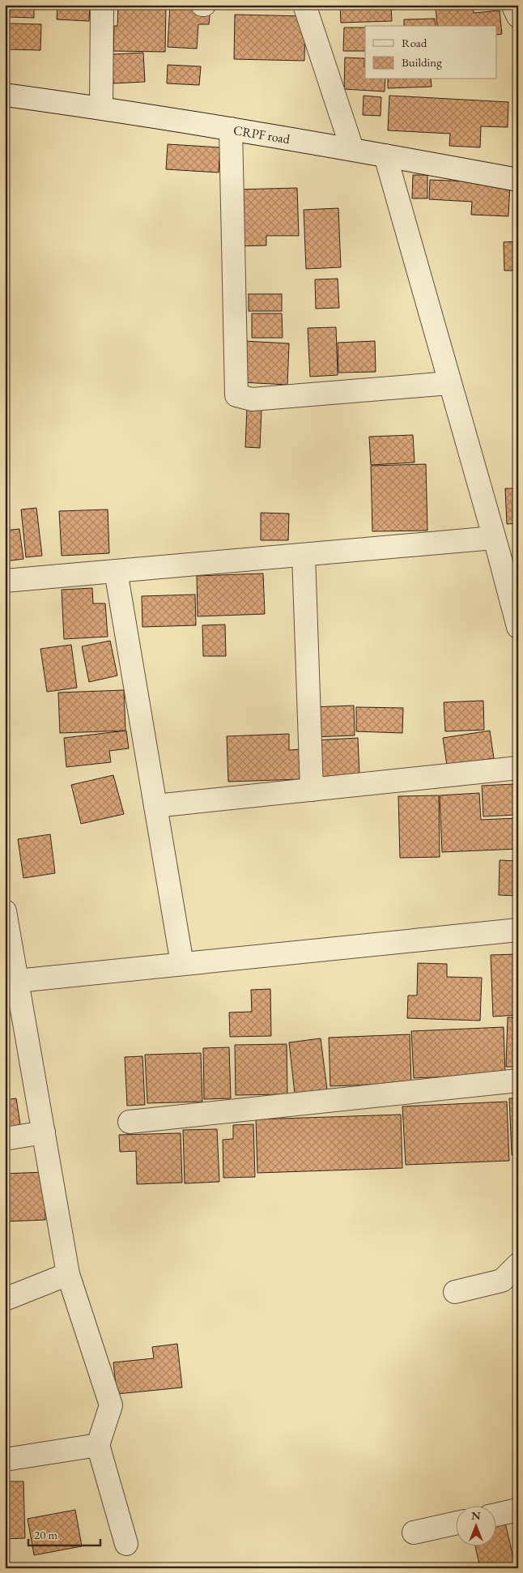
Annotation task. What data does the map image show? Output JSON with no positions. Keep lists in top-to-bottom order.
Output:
{
  "streets": {
    "street": ["CRPF road"]
  },
  "legend": ["Road", "Building"],
  "scale_bar": "20 m",
  "north": "top"
}
